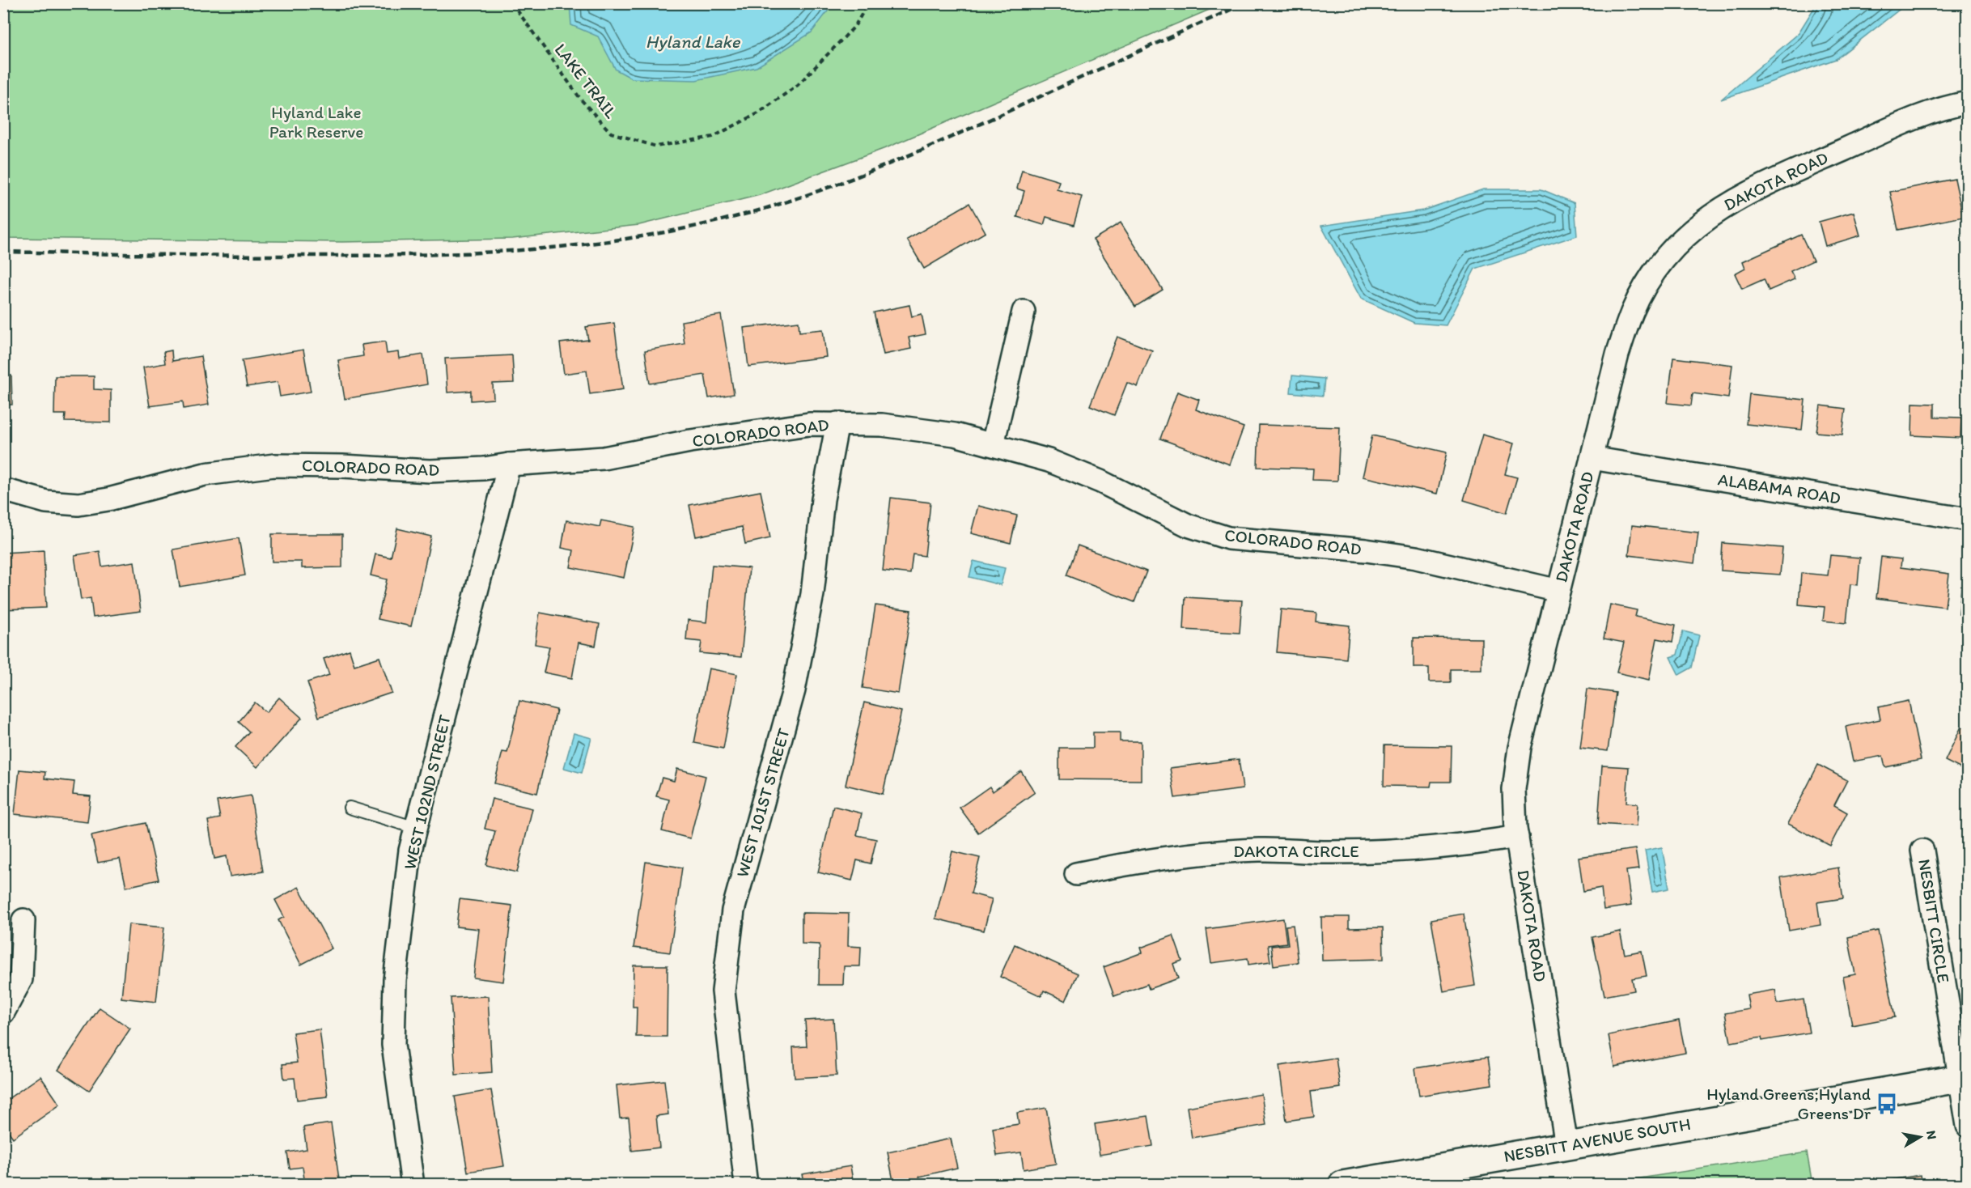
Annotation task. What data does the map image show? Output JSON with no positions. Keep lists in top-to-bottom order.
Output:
{
  "streets": {
    "street": [
      "DAKOTA ROAD",
      "COLORADO ROAD",
      "ALABAMA ROAD",
      "WEST 102ND STREET",
      "WEST 101ST STREET",
      "DAKOTA CIRCLE",
      "NESBITT CIRCLE",
      "NESBITT AVENUE SOUTH"
    ],
    "path": ["LAKE TRAIL"]
  },
  "crossings": [
    ["DAKOTA ROAD", "COLORADO ROAD"],
    ["DAKOTA ROAD", "ALABAMA ROAD"],
    ["DAKOTA ROAD", "DAKOTA CIRCLE"],
    ["DAKOTA ROAD", "NESBITT AVENUE SOUTH"],
    ["COLORADO ROAD", "WEST 102ND STREET"],
    ["COLORADO ROAD", "WEST 101ST STREET"],
    ["NESBITT CIRCLE", "NESBITT AVENUE SOUTH"]
  ],
  "water": ["Hyland Lake"],
  "parks": ["Hyland Lake Park Reserve"],
  "places": {
    "bus stop": ["Hyland Greens;Hyland Greens Dr"]
  },
  "north": "right"
}
